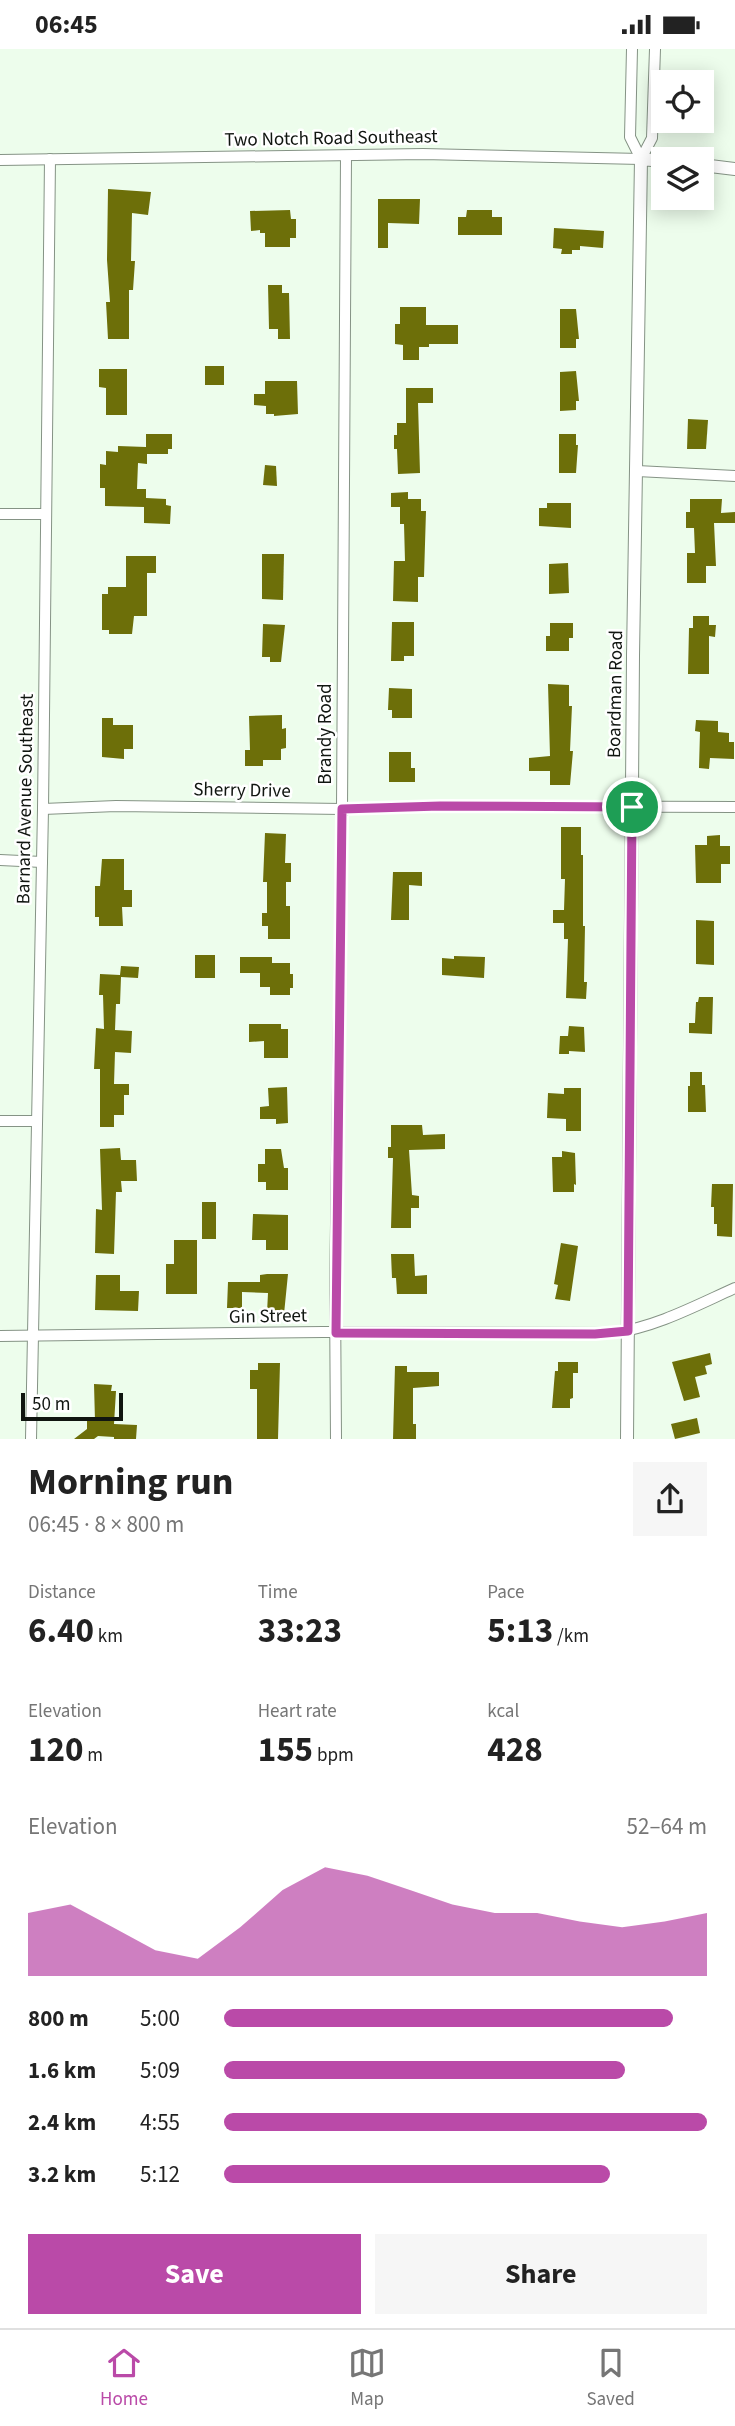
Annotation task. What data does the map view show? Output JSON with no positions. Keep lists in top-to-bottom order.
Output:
{
  "streets": {
    "street": [
      "Two Notch Road Southeast",
      "Boardman Road",
      "Brandy Road",
      "Sherry Drive",
      "Barnard Avenue Southeast",
      "Gin Street"
    ]
  },
  "crossings": [
    ["Two Notch Road Southeast", "Boardman Road"],
    ["Two Notch Road Southeast", "Brandy Road"],
    ["Two Notch Road Southeast", "Barnard Avenue Southeast"],
    ["Boardman Road", "Sherry Drive"],
    ["Boardman Road", "Gin Street"],
    ["Brandy Road", "Sherry Drive"],
    ["Brandy Road", "Gin Street"],
    ["Sherry Drive", "Barnard Avenue Southeast"],
    ["Barnard Avenue Southeast", "Gin Street"]
  ],
  "scale_bar": "50 m",
  "page": {
    "status": "06:45",
    "scale": "50 m",
    "heading": ["Morning run", "06:45 · 8 × 800 m"],
    "stats": [
      ["Distance", "6.40 km"],
      ["Time", "33:23"],
      ["Pace", "5:13 /km"],
      ["Elevation", "120 m"],
      ["Heart rate", "155 bpm"],
      ["kcal", "428"]
    ],
    "chart": ["Elevation", "52–64 m"],
    "list": [
      {
        "name": "800 m",
        "note": "5:00"
      },
      {
        "name": "1.6 km",
        "note": "5:09"
      },
      {
        "name": "2.4 km",
        "note": "4:55"
      },
      {
        "name": "3.2 km",
        "note": "5:12"
      }
    ],
    "buttons": ["Save", "Share"],
    "tabs": ["Home", "Map", "Saved"]
  }
}
